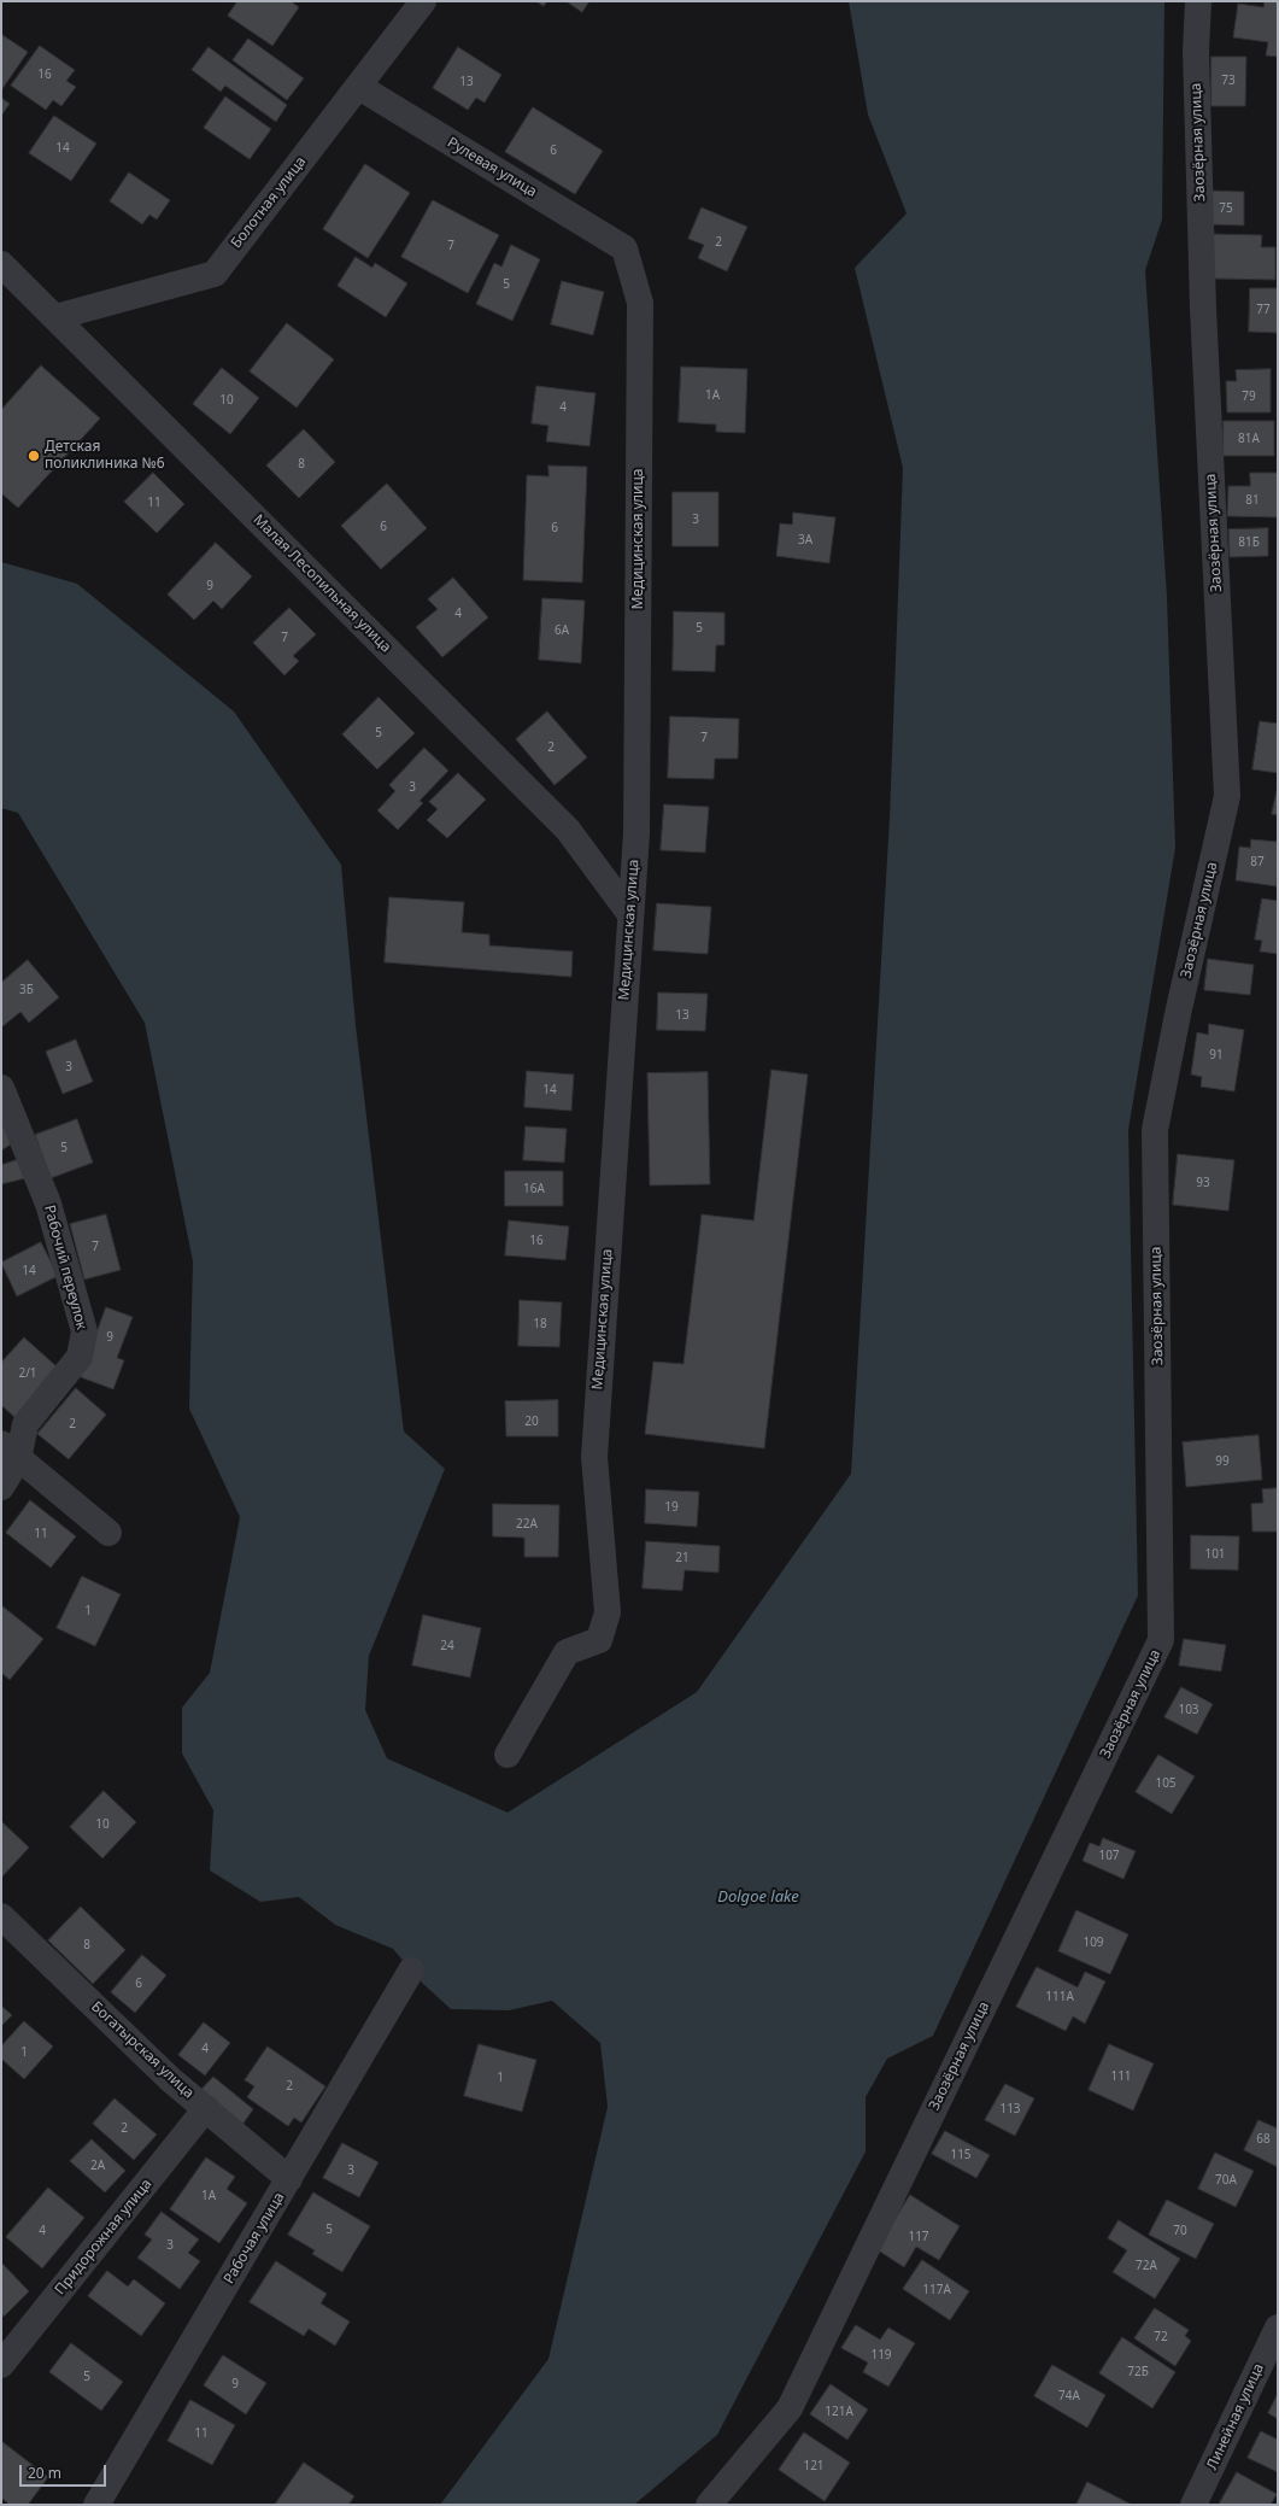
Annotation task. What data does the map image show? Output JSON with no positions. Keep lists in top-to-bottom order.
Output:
{
  "streets": {
    "street": [
      "Заозёрная улица",
      "Рулевая улица",
      "Болотная улица",
      "Медицинская улица",
      "Малая Лесопильная улица",
      "Рабочий переулок",
      "Богатырская улица",
      "Придорожная улица",
      "Рабочая улица",
      "Линейная улица"
    ]
  },
  "crossings": [
    ["Рулевая улица", "Болотная улица"],
    ["Рулевая улица", "Медицинская улица"],
    ["Болотная улица", "Малая Лесопильная улица"],
    ["Медицинская улица", "Малая Лесопильная улица"],
    ["Богатырская улица", "Придорожная улица"],
    ["Богатырская улица", "Рабочая улица"]
  ],
  "water": ["Dolgoe lake"],
  "places": ["Детская поликлиника №6"],
  "house_numbers": [
    "16",
    "73",
    "13",
    "14",
    "6",
    "75",
    "2",
    "7",
    "5",
    "77",
    "1А",
    "79",
    "10",
    "4",
    "81А",
    "8",
    "81",
    "11",
    "3",
    "6",
    "6",
    "3А",
    "81Б",
    "9",
    "4",
    "5",
    "6А",
    "7",
    "5",
    "7",
    "2",
    "3",
    "87",
    "3Б",
    "13",
    "91",
    "3",
    "14",
    "5",
    "93",
    "16А",
    "16",
    "7",
    "14",
    "18",
    "9",
    "2/1",
    "20",
    "2",
    "99",
    "19",
    "22А",
    "11",
    "101",
    "21",
    "1",
    "24",
    "103",
    "105",
    "10",
    "107",
    "109",
    "8",
    "6",
    "111А",
    "4",
    "1",
    "111",
    "1",
    "2",
    "113",
    "2",
    "68",
    "115",
    "2А",
    "3",
    "70А",
    "1А",
    "5",
    "4",
    "70",
    "117",
    "3",
    "72А",
    "117А",
    "72",
    "119",
    "72Б",
    "5",
    "9",
    "74А",
    "121А",
    "11",
    "121"
  ],
  "scale_bar": "20 m"
}
